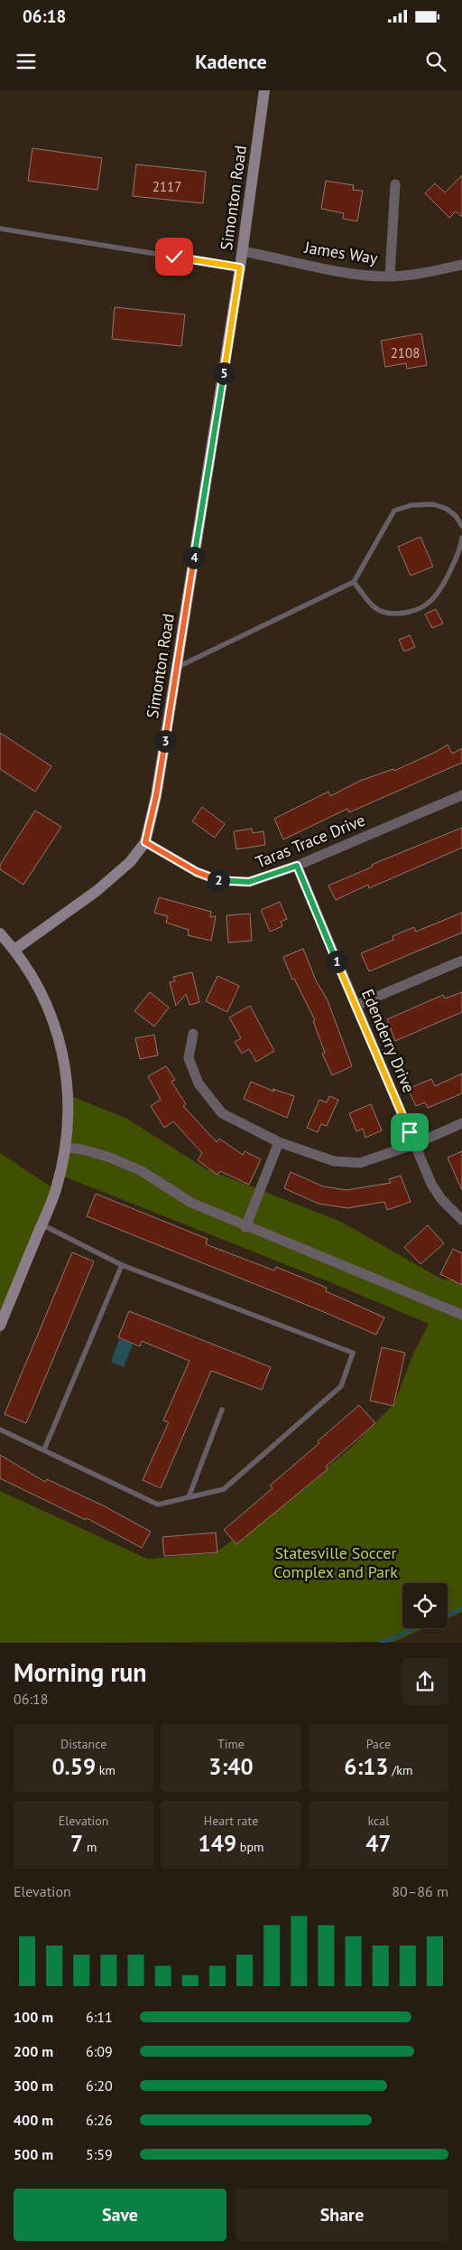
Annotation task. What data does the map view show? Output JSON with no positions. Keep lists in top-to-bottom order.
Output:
{
  "streets": {
    "street": [
      "Simonton Road",
      "James Way",
      "Taras Trace Drive",
      "Edenderry Drive"
    ]
  },
  "crossings": [
    ["Simonton Road", "James Way"],
    ["Simonton Road", "Taras Trace Drive"],
    ["Taras Trace Drive", "Edenderry Drive"]
  ],
  "parks": ["Statesville Soccer Complex and Park"],
  "house_numbers": ["2117", "2108"],
  "page": {
    "status": "06:18",
    "header": "Kadence",
    "pins": [
      "5",
      "4",
      "3",
      "2",
      "1"
    ],
    "heading": ["Morning run", "06:18"],
    "stats": [
      ["Distance", "0.59 km"],
      ["Time", "3:40"],
      ["Pace", "6:13 /km"],
      ["Elevation", "7 m"],
      ["Heart rate", "149 bpm"],
      ["kcal", "47"]
    ],
    "chart": ["Elevation", "80–86 m"],
    "list": [
      {
        "name": "100 m",
        "note": "6:11"
      },
      {
        "name": "200 m",
        "note": "6:09"
      },
      {
        "name": "300 m",
        "note": "6:20"
      },
      {
        "name": "400 m",
        "note": "6:26"
      },
      {
        "name": "500 m",
        "note": "5:59"
      }
    ],
    "buttons": ["Save", "Share"]
  }
}
